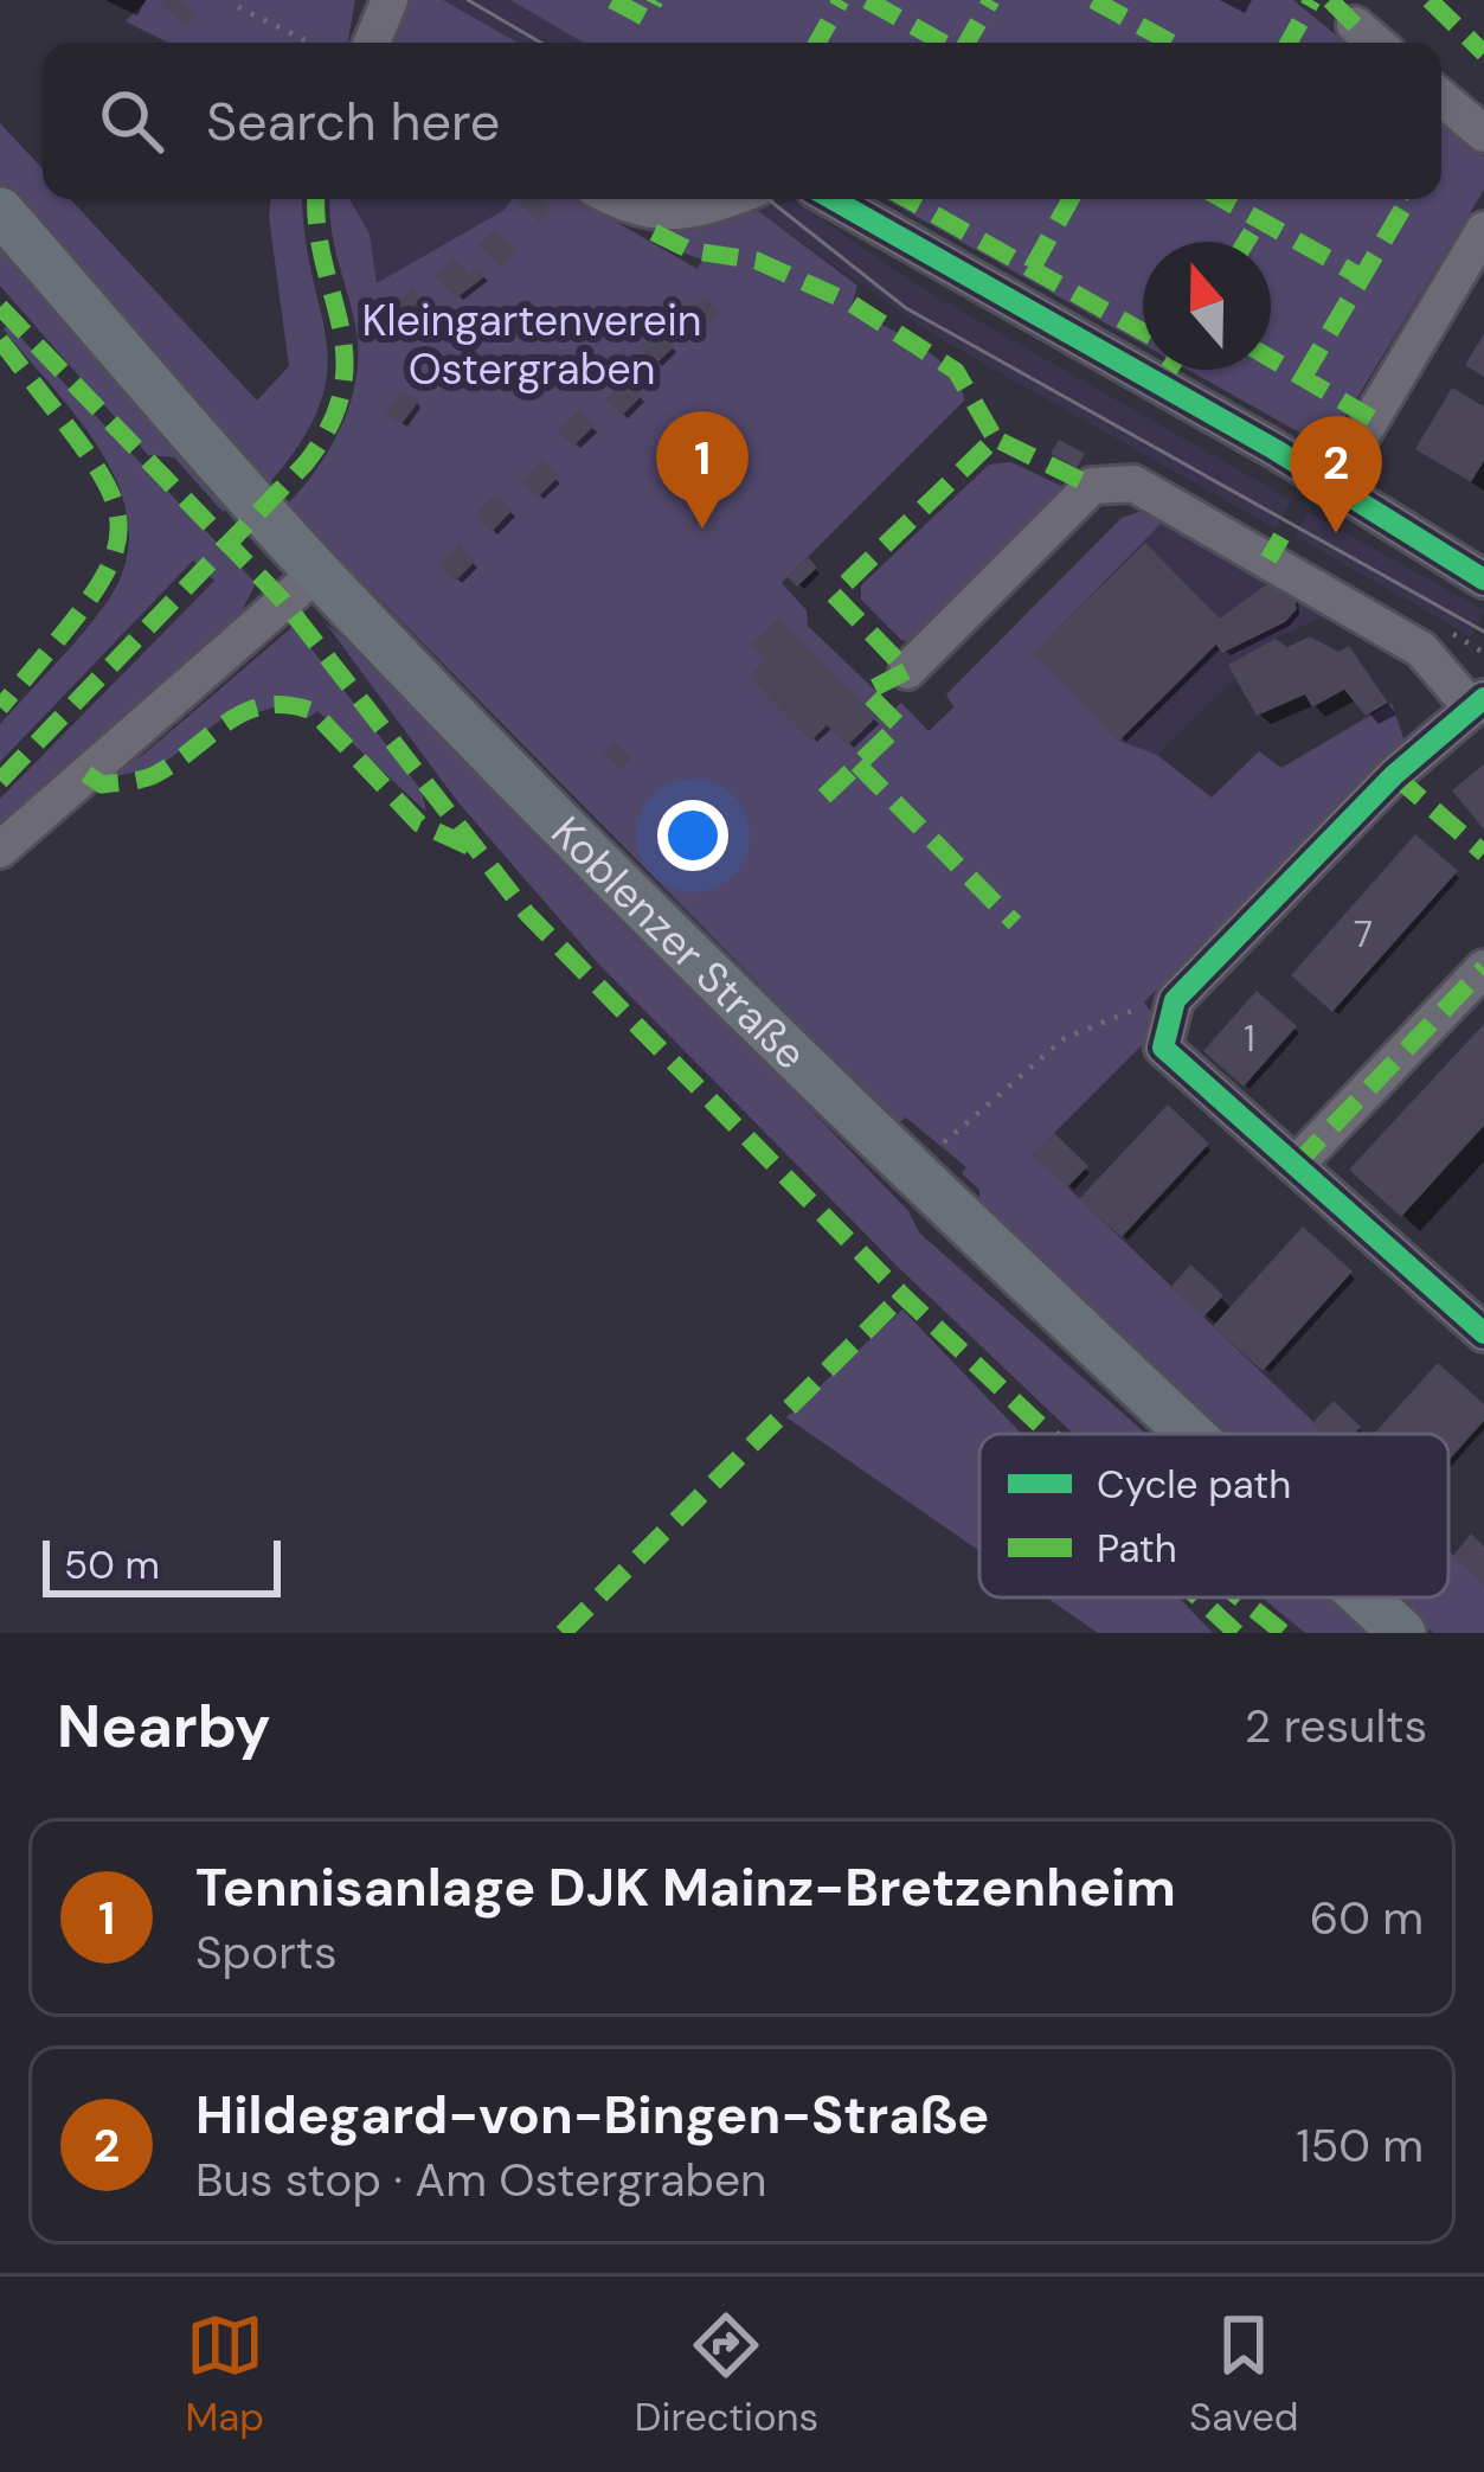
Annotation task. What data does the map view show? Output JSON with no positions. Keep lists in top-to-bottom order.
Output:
{
  "streets": {
    "main road": ["Koblenzer Straße"]
  },
  "parks": ["Kleingartenverein Ostergraben"],
  "house_numbers": ["7", "1"],
  "legend": ["Cycle path", "Path"],
  "scale_bar": "50 m",
  "north": "top",
  "page": {
    "search": "Search here",
    "pins": ["1", "2"],
    "scale": "50 m",
    "heading": ["Nearby", "2 results"],
    "list": [
      {
        "mark": "1",
        "name": "Tennisanlage DJK Mainz-Bretzenheim",
        "note": "Sports",
        "value": "60 m"
      },
      {
        "mark": "2",
        "name": "Hildegard-von-Bingen-Straße",
        "note": "Bus stop · Am Ostergraben",
        "value": "150 m"
      }
    ],
    "nav": ["Map", "Directions", "Saved"]
  }
}
